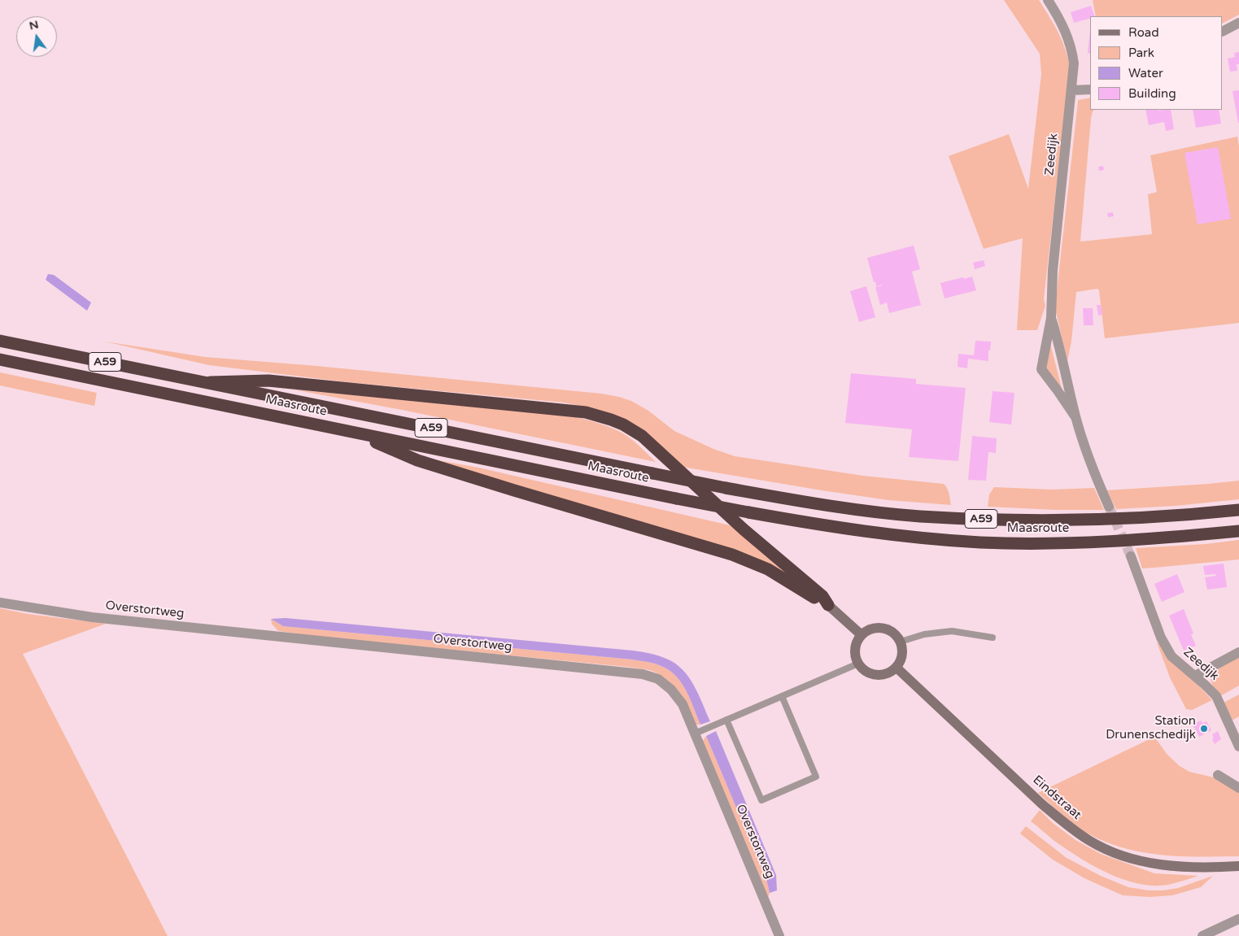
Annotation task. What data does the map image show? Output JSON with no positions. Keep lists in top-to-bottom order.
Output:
{
  "streets": {
    "highway": ["A59", "Maasroute"],
    "main road": ["Eindstraat"],
    "street": ["Zeedijk", "Overstortweg"]
  },
  "crossings": [
    ["A59", "Maasroute"]
  ],
  "places": ["Station Drunenschedijk"],
  "legend": [
    "Road",
    "Park",
    "Water",
    "Building"
  ],
  "north": "top"
}
